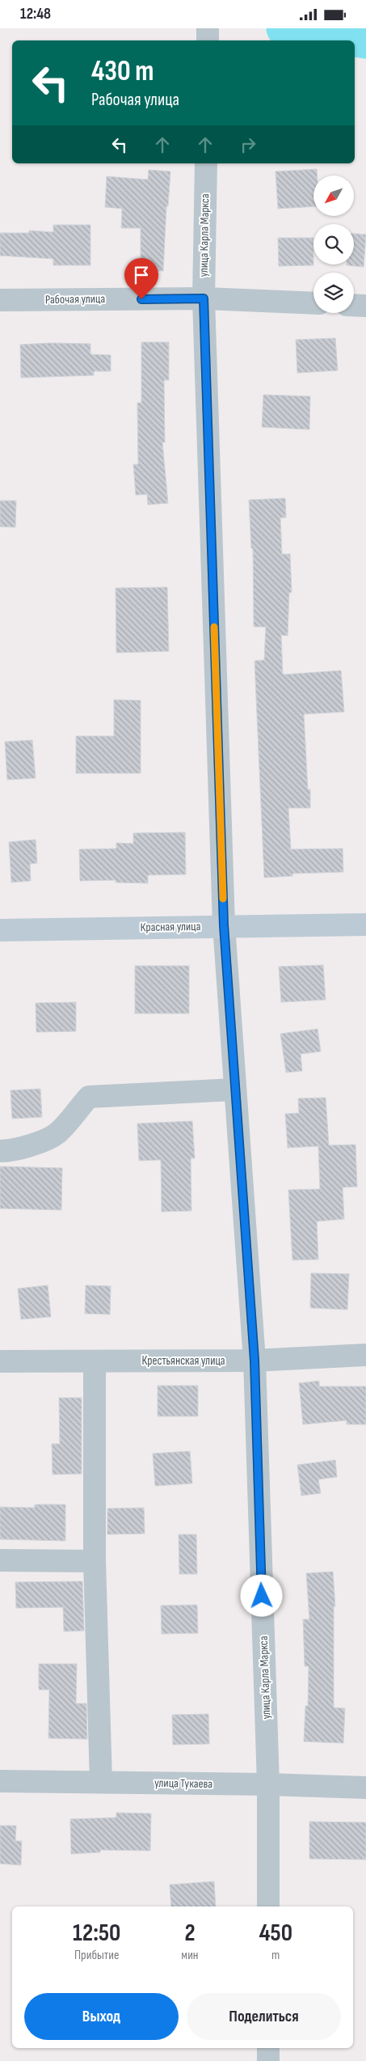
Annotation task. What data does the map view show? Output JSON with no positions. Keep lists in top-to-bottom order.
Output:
{
  "streets": {
    "street": [
      "улица Карла Маркса",
      "Рабочая улица",
      "Красная улица",
      "Крестьянская улица",
      "улица Тукаева"
    ]
  },
  "crossings": [
    ["улица Карла Маркса", "Рабочая улица"],
    ["улица Карла Маркса", "Красная улица"],
    ["улица Карла Маркса", "Крестьянская улица"],
    ["улица Карла Маркса", "улица Тукаева"]
  ],
  "north": "bottom left",
  "page": {
    "status": "12:48",
    "turn": ["430 m", "Рабочая улица"],
    "eta": [
      "12:50",
      "Прибытие",
      "2",
      "мин",
      "450",
      "m"
    ],
    "buttons": ["Выход", "Поделиться"]
  }
}
